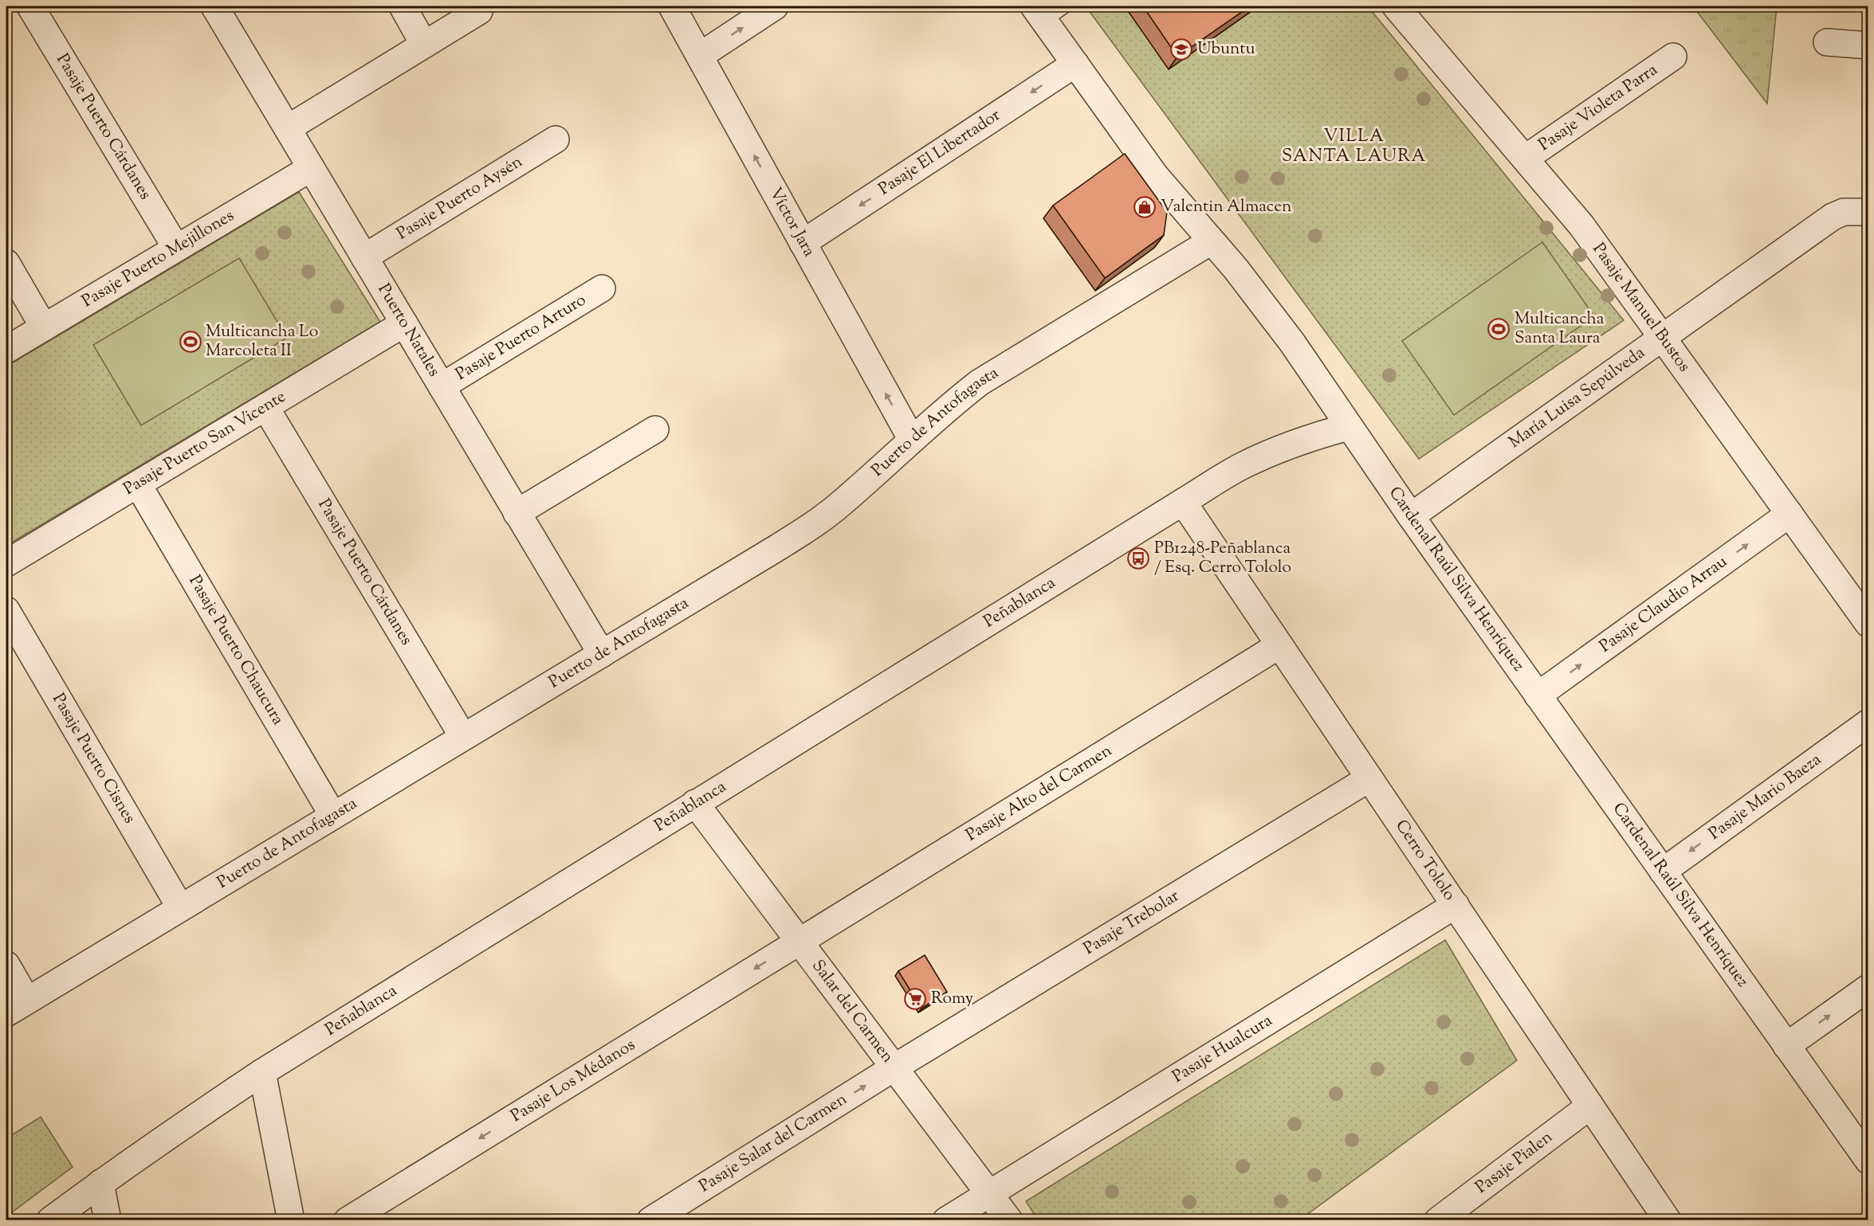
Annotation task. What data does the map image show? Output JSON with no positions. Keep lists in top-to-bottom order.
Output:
{
  "streets": {
    "street": [
      "Pasaje Violeta Parra",
      "Pasaje Puerto Cárdanes",
      "Pasaje El Libertador",
      "Pasaje Puerto Aysén",
      "Víctor Jara",
      "Pasaje Puerto Mejillones",
      "Pasaje Manuel Bustos",
      "Puerto Natales",
      "Pasaje Puerto Arturo",
      "María Luisa Sepúlveda",
      "Puerto de Antofagasta",
      "Pasaje Puerto San Vicente",
      "Cardenal Raúl Silva Henríquez",
      "Peñablanca",
      "Pasaje Claudio Arrau",
      "Pasaje Puerto Chaucura",
      "Pasaje Puerto Cisnes",
      "Pasaje Alto del Carmen",
      "Pasaje Mario Baeza",
      "Cerro Tololo",
      "Pasaje Trebolar",
      "Salar del Carmen",
      "Pasaje Hualcura",
      "Pasaje Los Médanos",
      "Pasaje Salar del Carmen",
      "Pasaje Pialen"
    ]
  },
  "crossings": [
    ["Pasaje Violeta Parra", "Pasaje Manuel Bustos"],
    ["Pasaje Puerto Cárdanes", "Pasaje Puerto Mejillones"],
    ["Pasaje Puerto Cárdanes", "Puerto de Antofagasta"],
    ["Pasaje Puerto Cárdanes", "Pasaje Puerto San Vicente"],
    ["Pasaje El Libertador", "Víctor Jara"],
    ["Pasaje El Libertador", "Cardenal Raúl Silva Henríquez"],
    ["Pasaje Puerto Aysén", "Puerto Natales"],
    ["Víctor Jara", "Puerto de Antofagasta"],
    ["Pasaje Puerto Mejillones", "Puerto Natales"],
    ["Pasaje Manuel Bustos", "María Luisa Sepúlveda"],
    ["Pasaje Manuel Bustos", "Pasaje Claudio Arrau"],
    ["Puerto Natales", "Pasaje Puerto Arturo"],
    ["Puerto Natales", "Puerto de Antofagasta"],
    ["Puerto Natales", "Pasaje Puerto San Vicente"],
    ["María Luisa Sepúlveda", "Cardenal Raúl Silva Henríquez"],
    ["Puerto de Antofagasta", "Cardenal Raúl Silva Henríquez"],
    ["Puerto de Antofagasta", "Pasaje Puerto Chaucura"],
    ["Puerto de Antofagasta", "Pasaje Puerto Cisnes"],
    ["Pasaje Puerto San Vicente", "Pasaje Puerto Chaucura"],
    ["Cardenal Raúl Silva Henríquez", "Peñablanca"],
    ["Cardenal Raúl Silva Henríquez", "Pasaje Claudio Arrau"],
    ["Cardenal Raúl Silva Henríquez", "Pasaje Mario Baeza"],
    ["Peñablanca", "Cerro Tololo"],
    ["Peñablanca", "Salar del Carmen"],
    ["Pasaje Alto del Carmen", "Cerro Tololo"],
    ["Pasaje Alto del Carmen", "Salar del Carmen"],
    ["Pasaje Alto del Carmen", "Pasaje Los Médanos"],
    ["Cerro Tololo", "Pasaje Trebolar"],
    ["Cerro Tololo", "Pasaje Hualcura"],
    ["Cerro Tololo", "Pasaje Pialen"],
    ["Pasaje Trebolar", "Salar del Carmen"],
    ["Pasaje Trebolar", "Pasaje Salar del Carmen"],
    ["Salar del Carmen", "Pasaje Hualcura"],
    ["Salar del Carmen", "Pasaje Los Médanos"],
    ["Salar del Carmen", "Pasaje Salar del Carmen"]
  ],
  "one_way": [
    "Pasaje El Libertador",
    "Víctor Jara",
    "Pasaje Claudio Arrau",
    "Pasaje Los Médanos",
    "Pasaje Salar del Carmen"
  ],
  "districts": ["VILLA SANTA LAURA"],
  "places": {
    "school or university": ["Ubuntu"],
    "shop": ["Valentin Almacen"],
    "sports": ["Multicancha Santa Laura", "Multicancha Lo Marcoleta II"],
    "bus stop": ["PB1248-Peñablanca / Esq. Cerro Tololo"],
    "supermarket": ["Romy"]
  }
}
